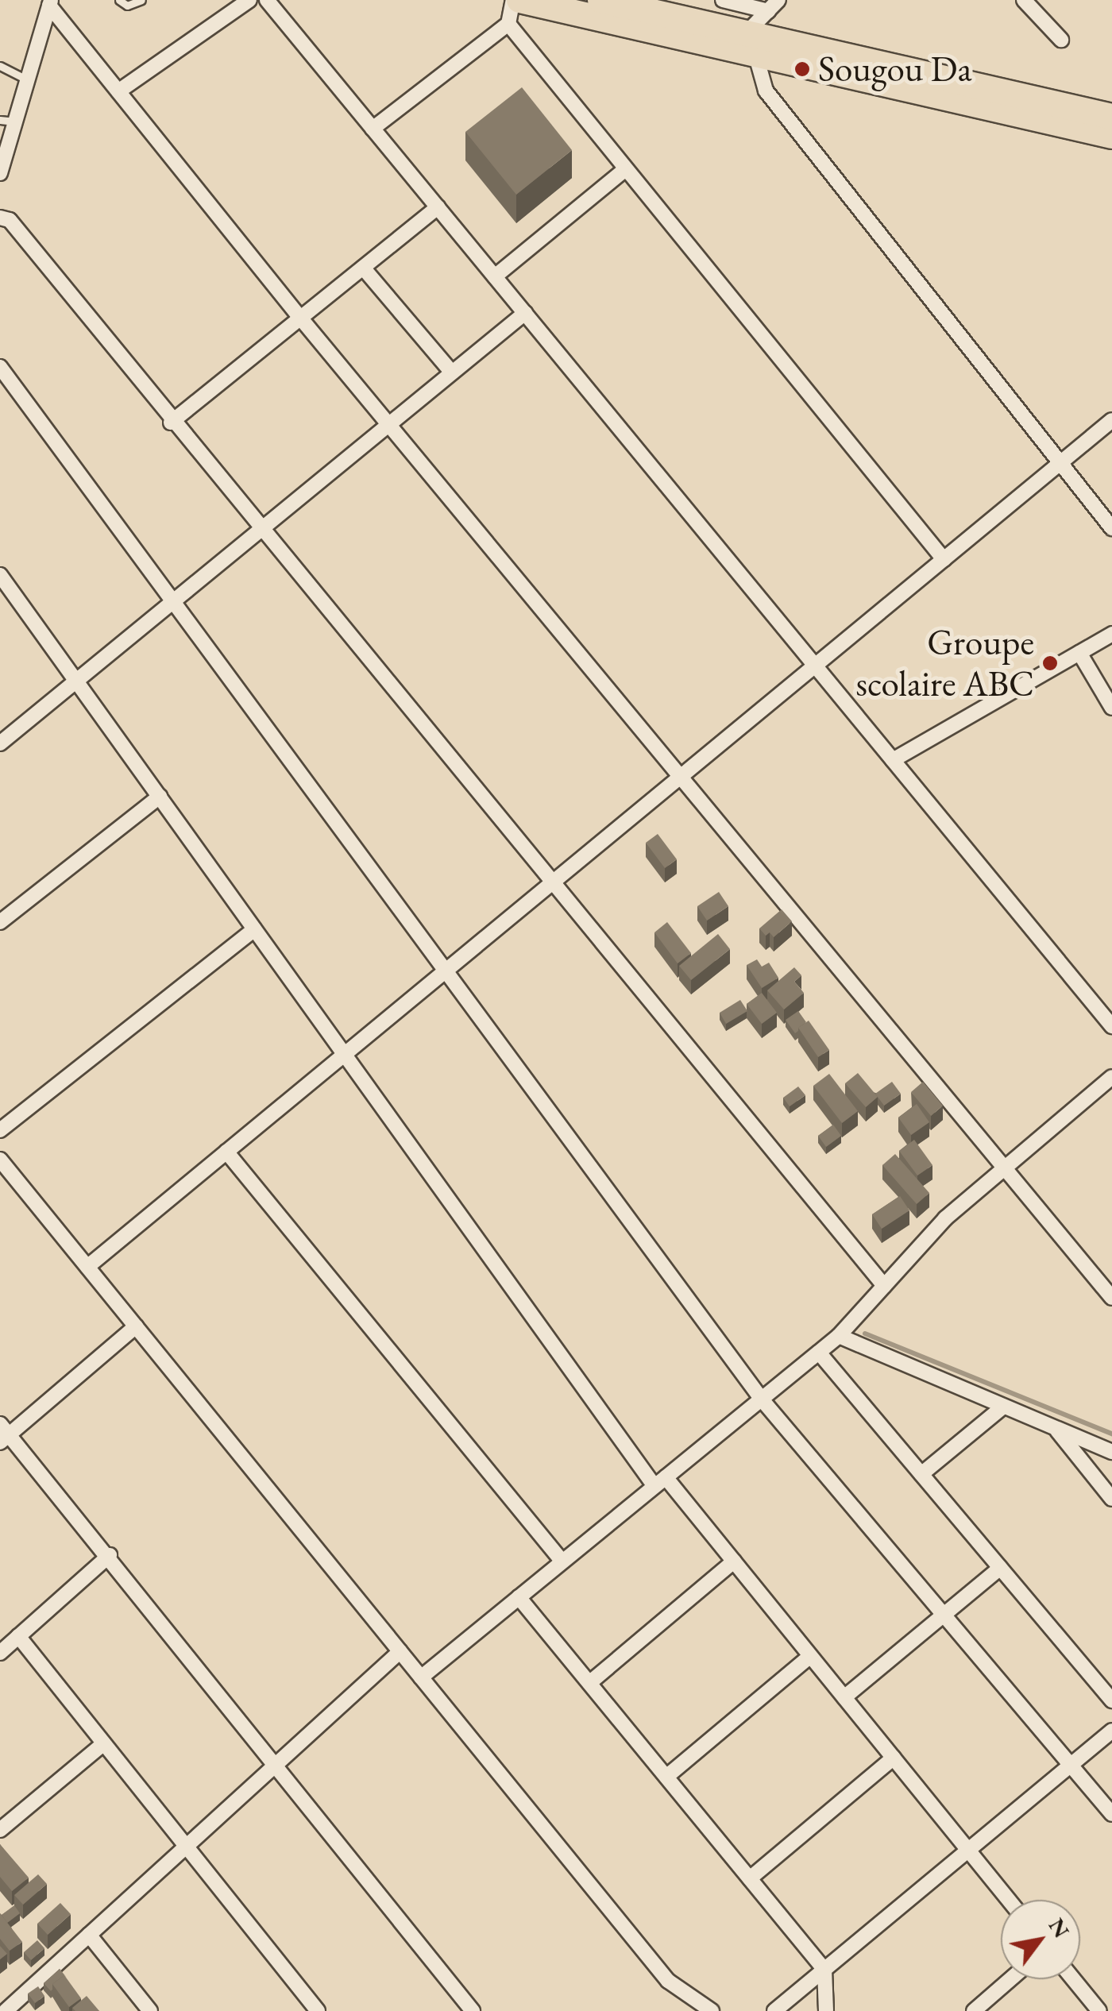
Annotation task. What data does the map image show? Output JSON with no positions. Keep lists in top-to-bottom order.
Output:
{
  "places": ["Sougou Da", "Groupe scolaire ABC"],
  "north": "top right"
}
